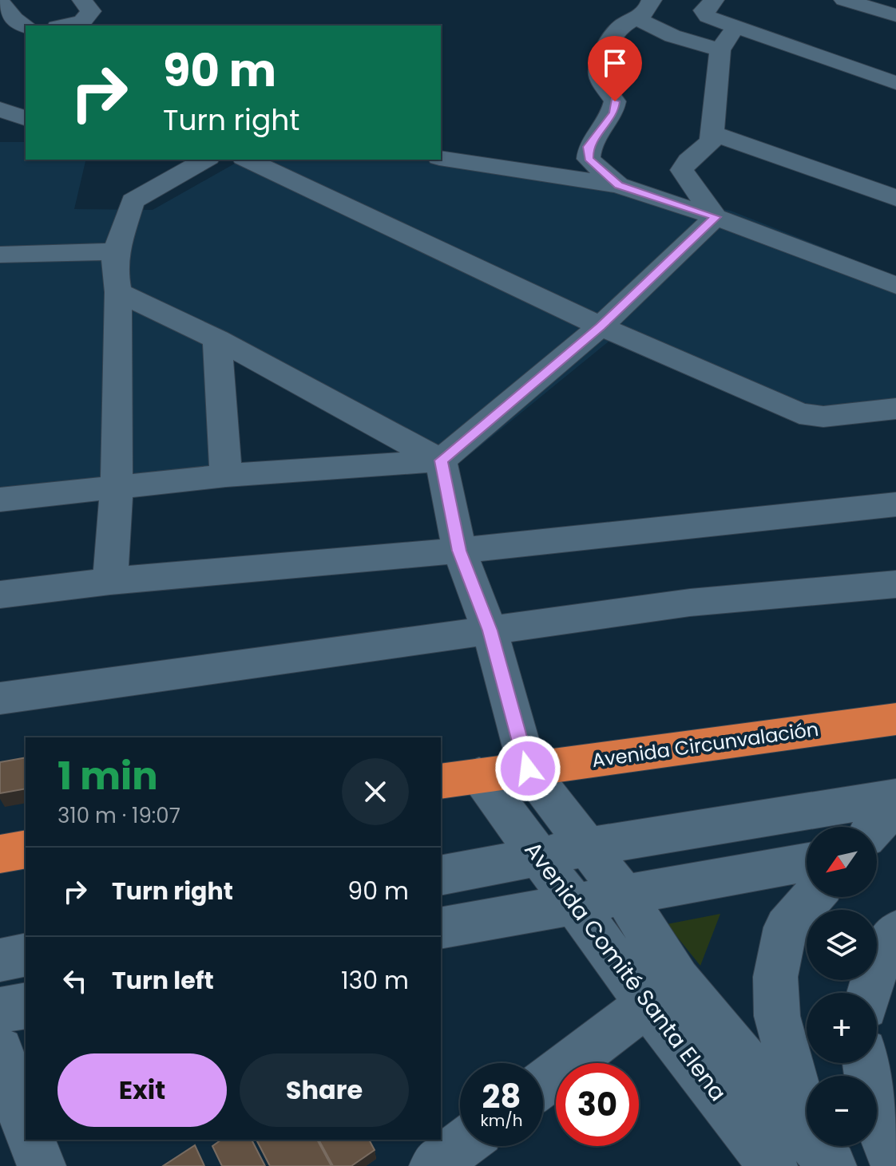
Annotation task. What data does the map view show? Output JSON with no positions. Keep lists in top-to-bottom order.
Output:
{
  "streets": {
    "highway": ["Avenida Circunvalación"],
    "street": ["Avenida Comité Santa Elena"]
  },
  "crossings": [
    ["Avenida Circunvalación", "Avenida Comité Santa Elena"]
  ],
  "north": "bottom left",
  "page": {
    "turn": ["90 m", "Turn right"],
    "heading": ["1 min", "310 m · 19:07"],
    "map_buttons": ["+", "−"],
    "list": [
      {
        "name": "Turn right",
        "value": "90 m"
      },
      {
        "name": "Turn left",
        "value": "130 m"
      }
    ],
    "buttons": ["Exit", "Share"],
    "speed": "28 km/h",
    "limit": "30"
  }
}
